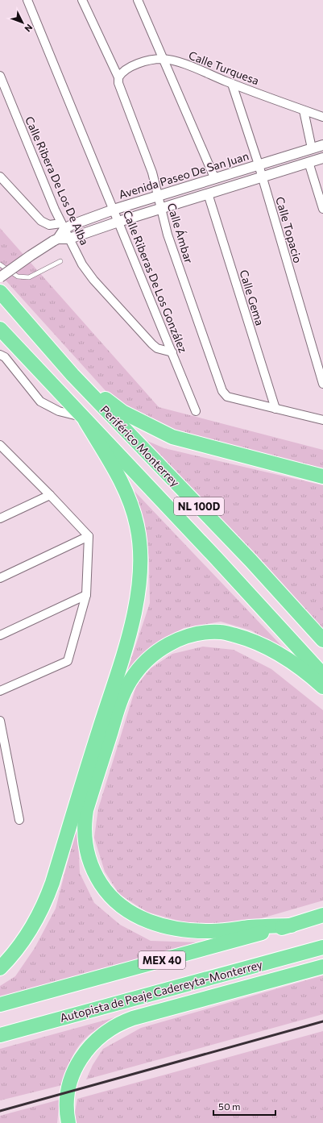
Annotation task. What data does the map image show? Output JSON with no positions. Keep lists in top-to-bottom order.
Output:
{
  "streets": {
    "highway": [
      "Periférico Monterrey",
      "NL 100D",
      "MEX 40",
      "Autopista de Peaje Cadereyta-Monterrey"
    ],
    "street": [
      "Calle Turquesa",
      "Avenida Paseo De San Juan",
      "Calle Ribera De Los De Alba",
      "Calle Topacio",
      "Calle Ámbar",
      "Calle Riberas De Los González",
      "Calle Gema"
    ]
  },
  "crossings": [
    ["Calle Turquesa", "Calle Topacio"],
    ["Calle Turquesa", "Calle Ámbar"],
    ["Avenida Paseo De San Juan", "Calle Ribera De Los De Alba"],
    ["Avenida Paseo De San Juan", "Calle Topacio"],
    ["Avenida Paseo De San Juan", "Calle Ámbar"],
    ["Avenida Paseo De San Juan", "Calle Riberas De Los González"],
    ["Calle Ribera De Los De Alba", "Calle Riberas De Los González"],
    ["Calle Ámbar", "Calle Gema"]
  ],
  "scale_bar": "50 m",
  "north": "bottom right"
}
